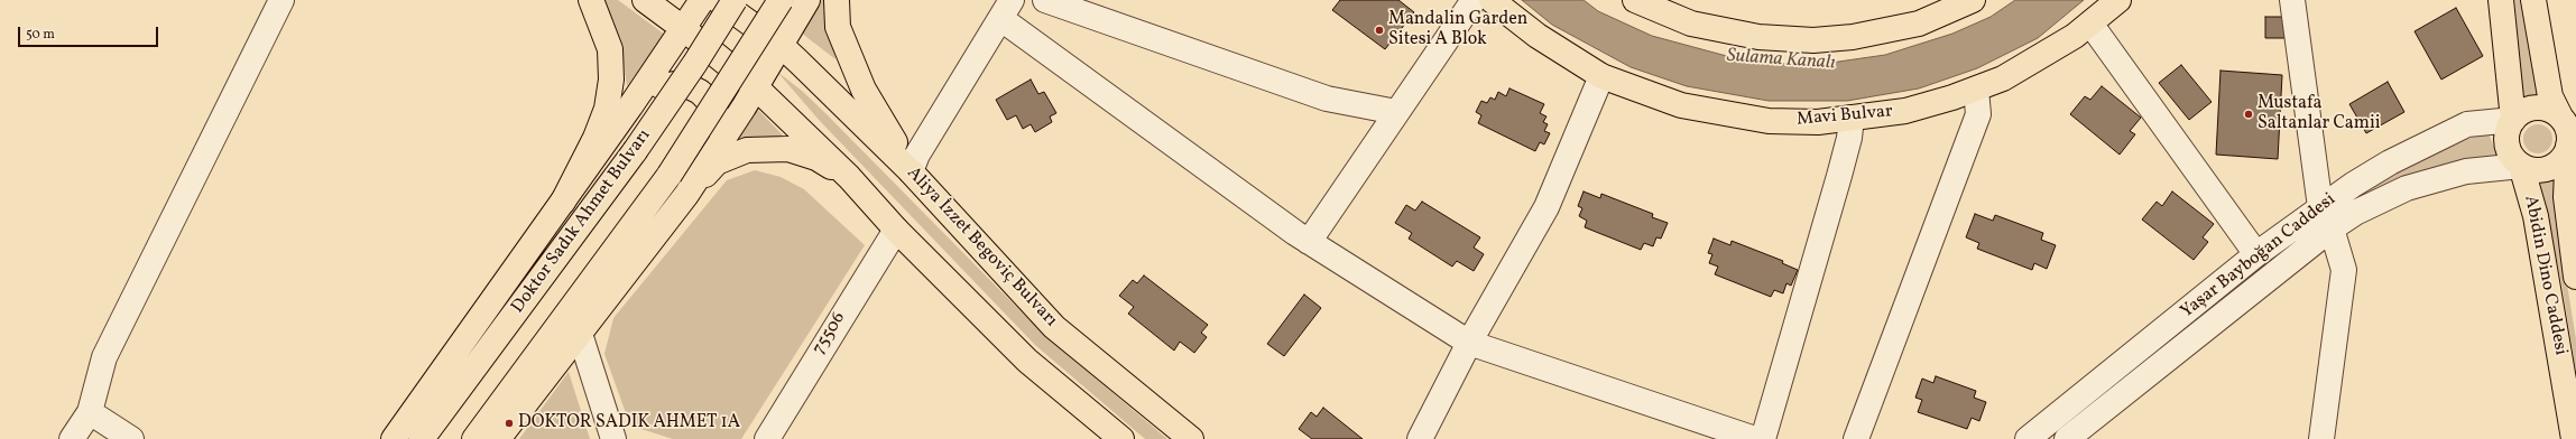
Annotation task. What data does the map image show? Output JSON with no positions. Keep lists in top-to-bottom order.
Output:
{
  "streets": {
    "main road": [
      "Mavi Bulvar",
      "Doktor Sadık Ahmet Bulvarı",
      "Aliya İzzet Begoviç Bulvarı",
      "Abidin Dino Caddesi"
    ],
    "street": ["Yaşar Bayboğan Caddesi", "75506"]
  },
  "crossings": [
    ["Yaşar Bayboğan Caddesi", "Abidin Dino Caddesi"]
  ],
  "water": ["Sulama Kanalı"],
  "places": ["Mandalin Garden Sitesi A Blok", "Mustafa Saltanlar Camii", "DOKTOR SADIK AHMET 1A"],
  "scale_bar": "50 m"
}
